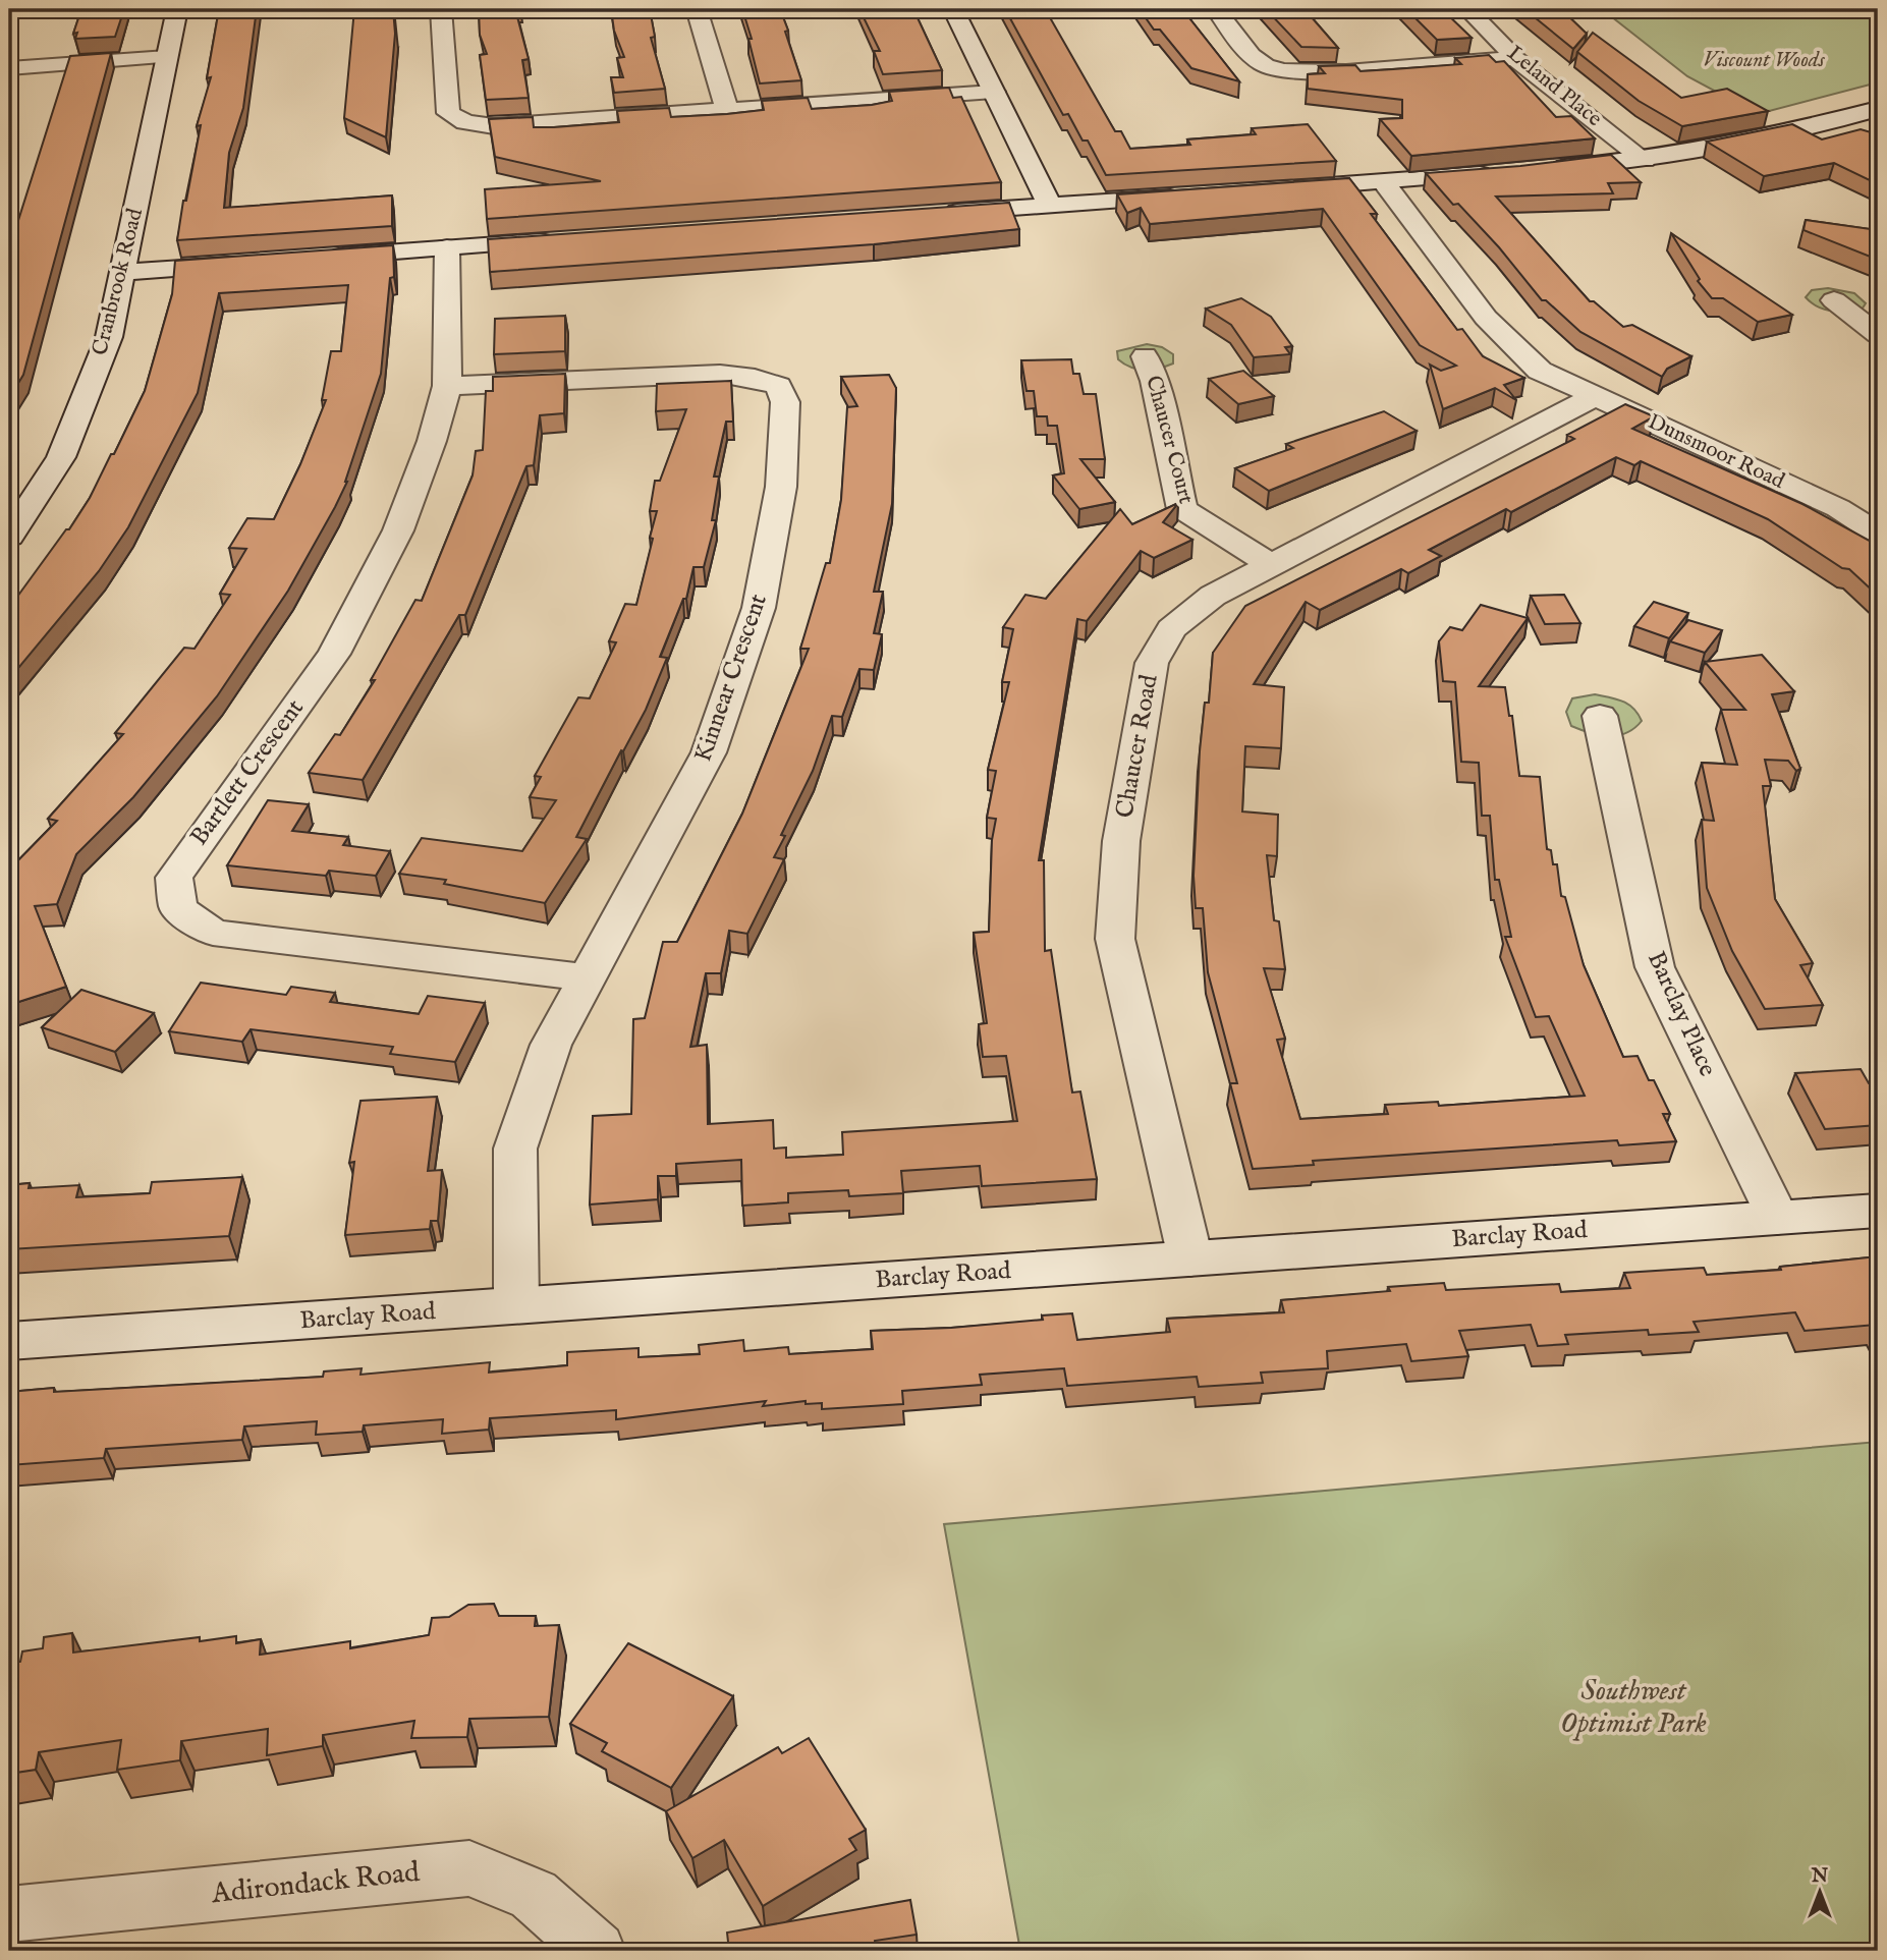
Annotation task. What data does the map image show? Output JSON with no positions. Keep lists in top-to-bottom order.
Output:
{
  "streets": {
    "street": [
      "Leland Place",
      "Cranbrook Road",
      "Chaucer Court",
      "Dunsmoor Road",
      "Kinnear Crescent",
      "Chaucer Road",
      "Bartlett Crescent",
      "Barclay Place",
      "Barclay Road",
      "Adirondack Road"
    ]
  },
  "crossings": [
    ["Chaucer Court", "Chaucer Road"],
    ["Dunsmoor Road", "Chaucer Road"],
    ["Kinnear Crescent", "Bartlett Crescent"],
    ["Kinnear Crescent", "Barclay Road"],
    ["Chaucer Road", "Barclay Road"],
    ["Barclay Place", "Barclay Road"]
  ],
  "parks": ["Viscount Woods", "Southwest Optimist Park"],
  "north": "top"
}
